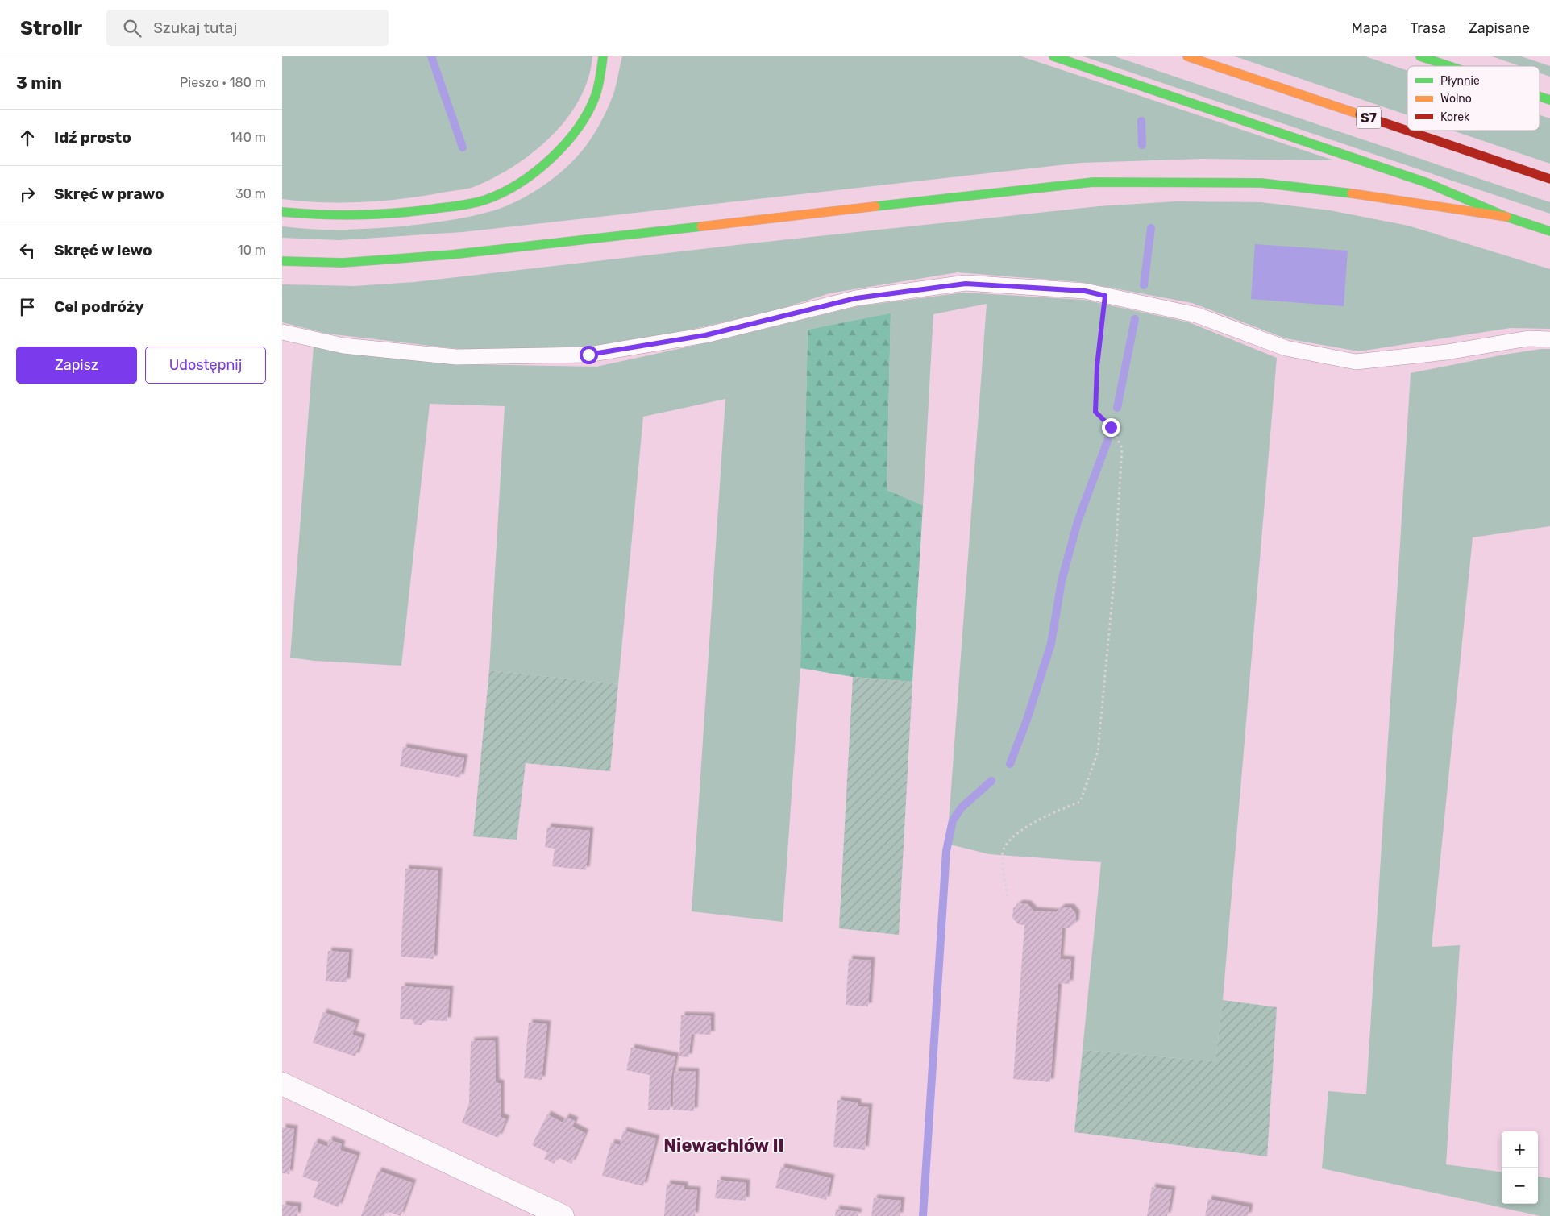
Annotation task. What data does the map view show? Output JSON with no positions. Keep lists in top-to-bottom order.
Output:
{
  "streets": {
    "highway": ["S7"]
  },
  "districts": ["Niewachlów II"],
  "legend": ["Płynnie", "Wolno", "Korek"],
  "page": {
    "header": "Strollr",
    "search": "Szukaj tutaj",
    "nav": ["Mapa", "Trasa", "Zapisane"],
    "heading": ["3 min", "Pieszo · 180 m"],
    "list": [
      ["Idź prosto", "140 m"],
      ["Skręć w prawo", "30 m"],
      ["Skręć w lewo", "10 m"],
      "Cel podróży"
    ],
    "buttons": ["Zapisz", "Udostępnij"],
    "map_buttons": ["+", "−"]
  }
}
